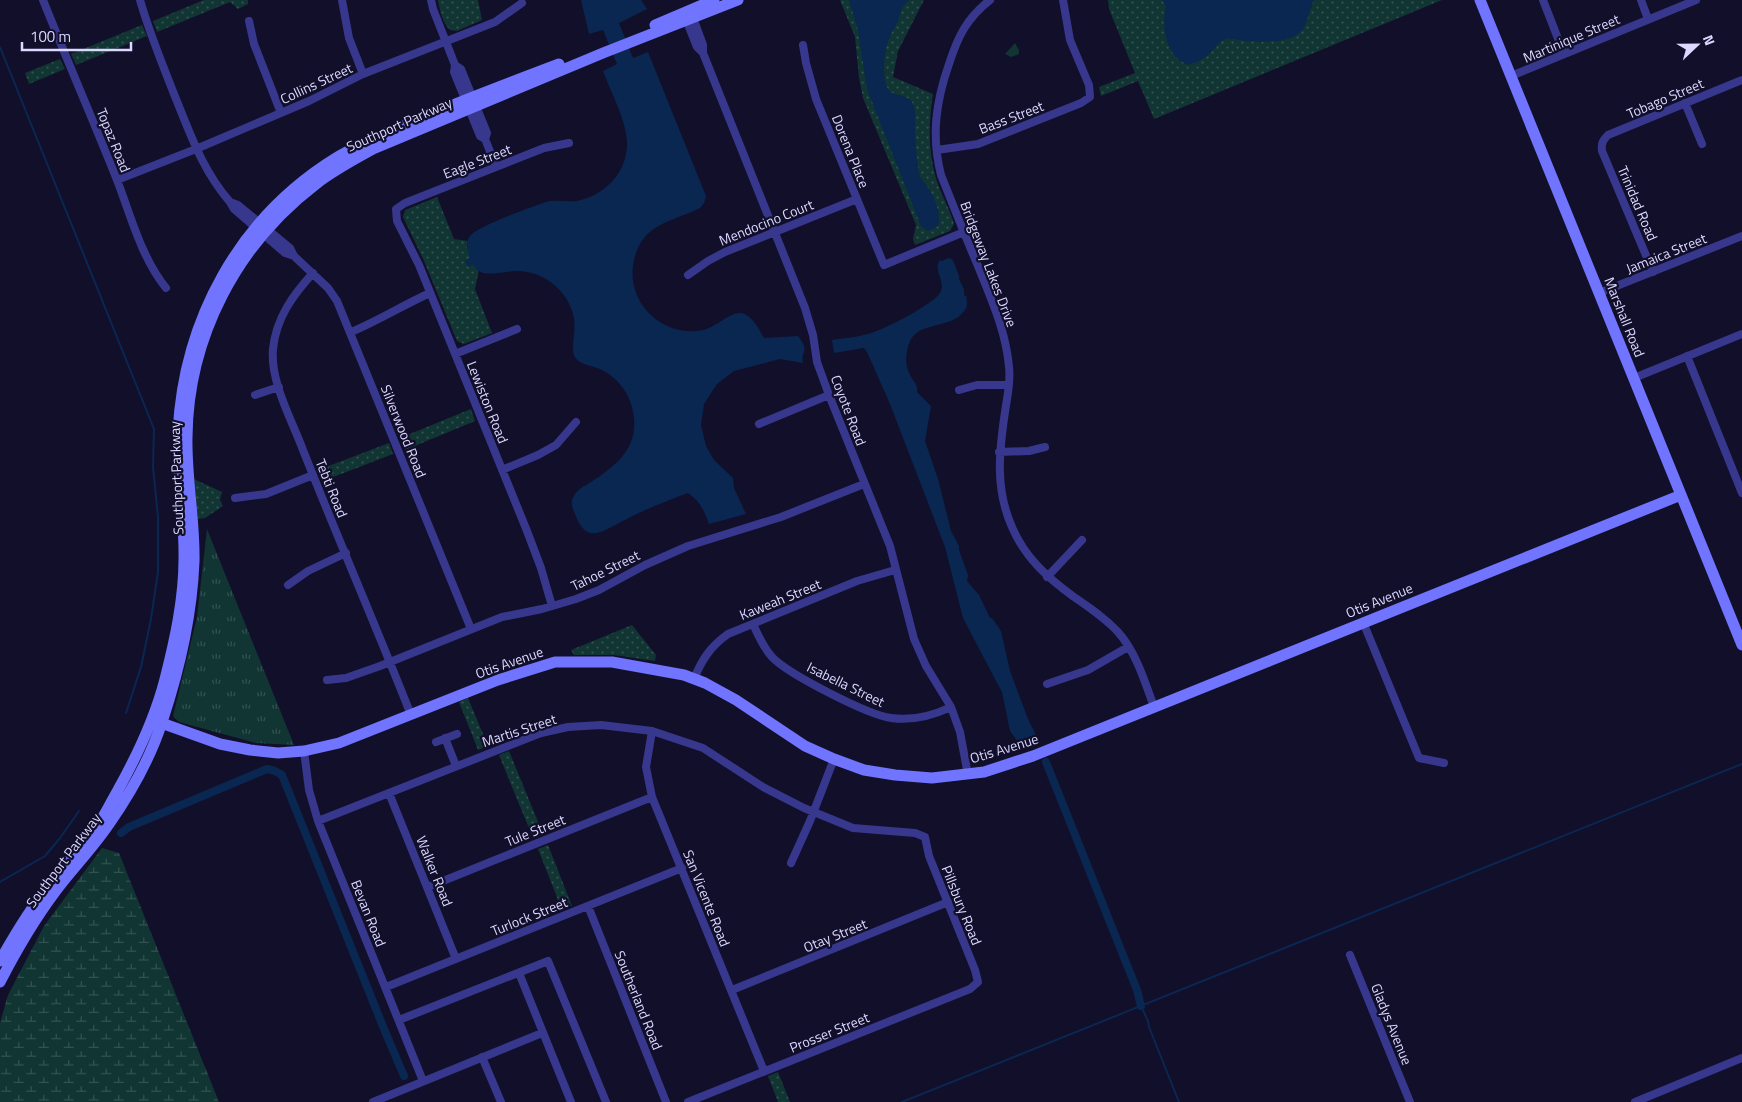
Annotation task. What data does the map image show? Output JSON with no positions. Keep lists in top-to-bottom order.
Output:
{
  "streets": {
    "street": [
      "Martinique Street",
      "Collins Street",
      "Tobago Street",
      "Bass Street",
      "Southport Parkway",
      "Topaz Road",
      "Dorena Place",
      "Eagle Street",
      "Trinidad Road",
      "Mendocino Court",
      "Jamaica Street",
      "Bridgeway Lakes Drive",
      "Marshall Road",
      "Lewiston Road",
      "Coyote Road",
      "Silverwood Road",
      "Tebti Road",
      "Tahoe Street",
      "Kaweah Street",
      "Otis Avenue",
      "Isabella Street",
      "Martis Street",
      "Tule Street",
      "Walker Road",
      "San Vicente Road",
      "Pillsbury Road",
      "Bevan Road",
      "Turlock Street",
      "Otay Street",
      "Southerland Road",
      "Gladys Avenue",
      "Prosser Street"
    ]
  },
  "crossings": [
    ["Martinique Street", "Marshall Road"],
    ["Collins Street", "Topaz Road"],
    ["Collins Street", "Silverwood Road"],
    ["Tobago Street", "Trinidad Road"],
    ["Bass Street", "Bridgeway Lakes Drive"],
    ["Southport Parkway", "Coyote Road"],
    ["Southport Parkway", "Silverwood Road"],
    ["Southport Parkway", "Otis Avenue"],
    ["Dorena Place", "Mendocino Court"],
    ["Dorena Place", "Bridgeway Lakes Drive"],
    ["Eagle Street", "Lewiston Road"],
    ["Trinidad Road", "Jamaica Street"],
    ["Mendocino Court", "Coyote Road"],
    ["Jamaica Street", "Marshall Road"],
    ["Bridgeway Lakes Drive", "Otis Avenue"],
    ["Marshall Road", "Otis Avenue"],
    ["Lewiston Road", "Tahoe Street"],
    ["Coyote Road", "Tahoe Street"],
    ["Coyote Road", "Kaweah Street"],
    ["Coyote Road", "Otis Avenue"],
    ["Coyote Road", "Isabella Street"],
    ["Silverwood Road", "Tebti Road"],
    ["Silverwood Road", "Tahoe Street"],
    ["Tebti Road", "Tahoe Street"],
    ["Tebti Road", "Otis Avenue"],
    ["Kaweah Street", "Otis Avenue"],
    ["Kaweah Street", "Isabella Street"],
    ["Otis Avenue", "Bevan Road"],
    ["Martis Street", "Walker Road"],
    ["Martis Street", "San Vicente Road"],
    ["Martis Street", "Pillsbury Road"],
    ["Martis Street", "Bevan Road"],
    ["Tule Street", "Walker Road"],
    ["Tule Street", "San Vicente Road"],
    ["Walker Road", "Turlock Street"],
    ["San Vicente Road", "Turlock Street"],
    ["San Vicente Road", "Otay Street"],
    ["San Vicente Road", "Prosser Street"],
    ["Pillsbury Road", "Otay Street"],
    ["Pillsbury Road", "Prosser Street"],
    ["Bevan Road", "Turlock Street"],
    ["Turlock Street", "Southerland Road"]
  ],
  "scale_bar": "100 m",
  "north": "right"
}
